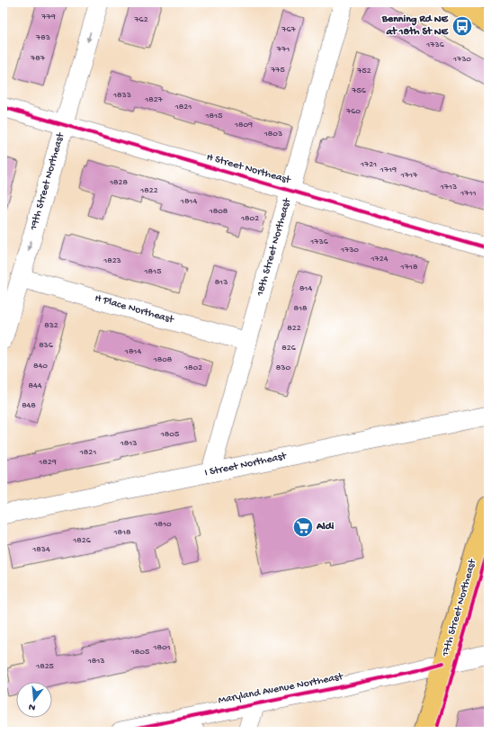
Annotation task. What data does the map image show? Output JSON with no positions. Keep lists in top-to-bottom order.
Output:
{
  "streets": {
    "main road": ["17th Street Northeast"],
    "street": [
      "H Street Northeast",
      "19th Street Northeast",
      "18th Street Northeast",
      "H Place Northeast",
      "I Street Northeast",
      "Maryland Avenue Northeast"
    ]
  },
  "crossings": [
    ["H Street Northeast", "19th Street Northeast"],
    ["H Street Northeast", "18th Street Northeast"],
    ["19th Street Northeast", "H Place Northeast"],
    ["18th Street Northeast", "H Place Northeast"],
    ["18th Street Northeast", "I Street Northeast"],
    ["17th Street Northeast", "Maryland Avenue Northeast"]
  ],
  "one_way": ["19th Street Northeast"],
  "places": {
    "bus stop": ["Benning Rd NE at 18th St NE"],
    "supermarket": ["Aldi"]
  },
  "house_numbers": [
    "779",
    "762",
    "767",
    "783",
    "1736",
    "771",
    "787",
    "1730",
    "775",
    "752",
    "756",
    "1833",
    "1827",
    "1821",
    "760",
    "1815",
    "1809",
    "1803",
    "1721",
    "1719",
    "1717",
    "1828",
    "1713",
    "1822",
    "1711",
    "1814",
    "1808",
    "1802",
    "1736",
    "1730",
    "1724",
    "1823",
    "1718",
    "1815",
    "813",
    "814",
    "818",
    "832",
    "822",
    "836",
    "826",
    "1814",
    "1808",
    "840",
    "1802",
    "830",
    "844",
    "848",
    "1805",
    "1813",
    "1821",
    "1829",
    "1810",
    "1818",
    "1826",
    "1834",
    "1801",
    "1805",
    "1813",
    "1825"
  ],
  "north": "bottom"
}
